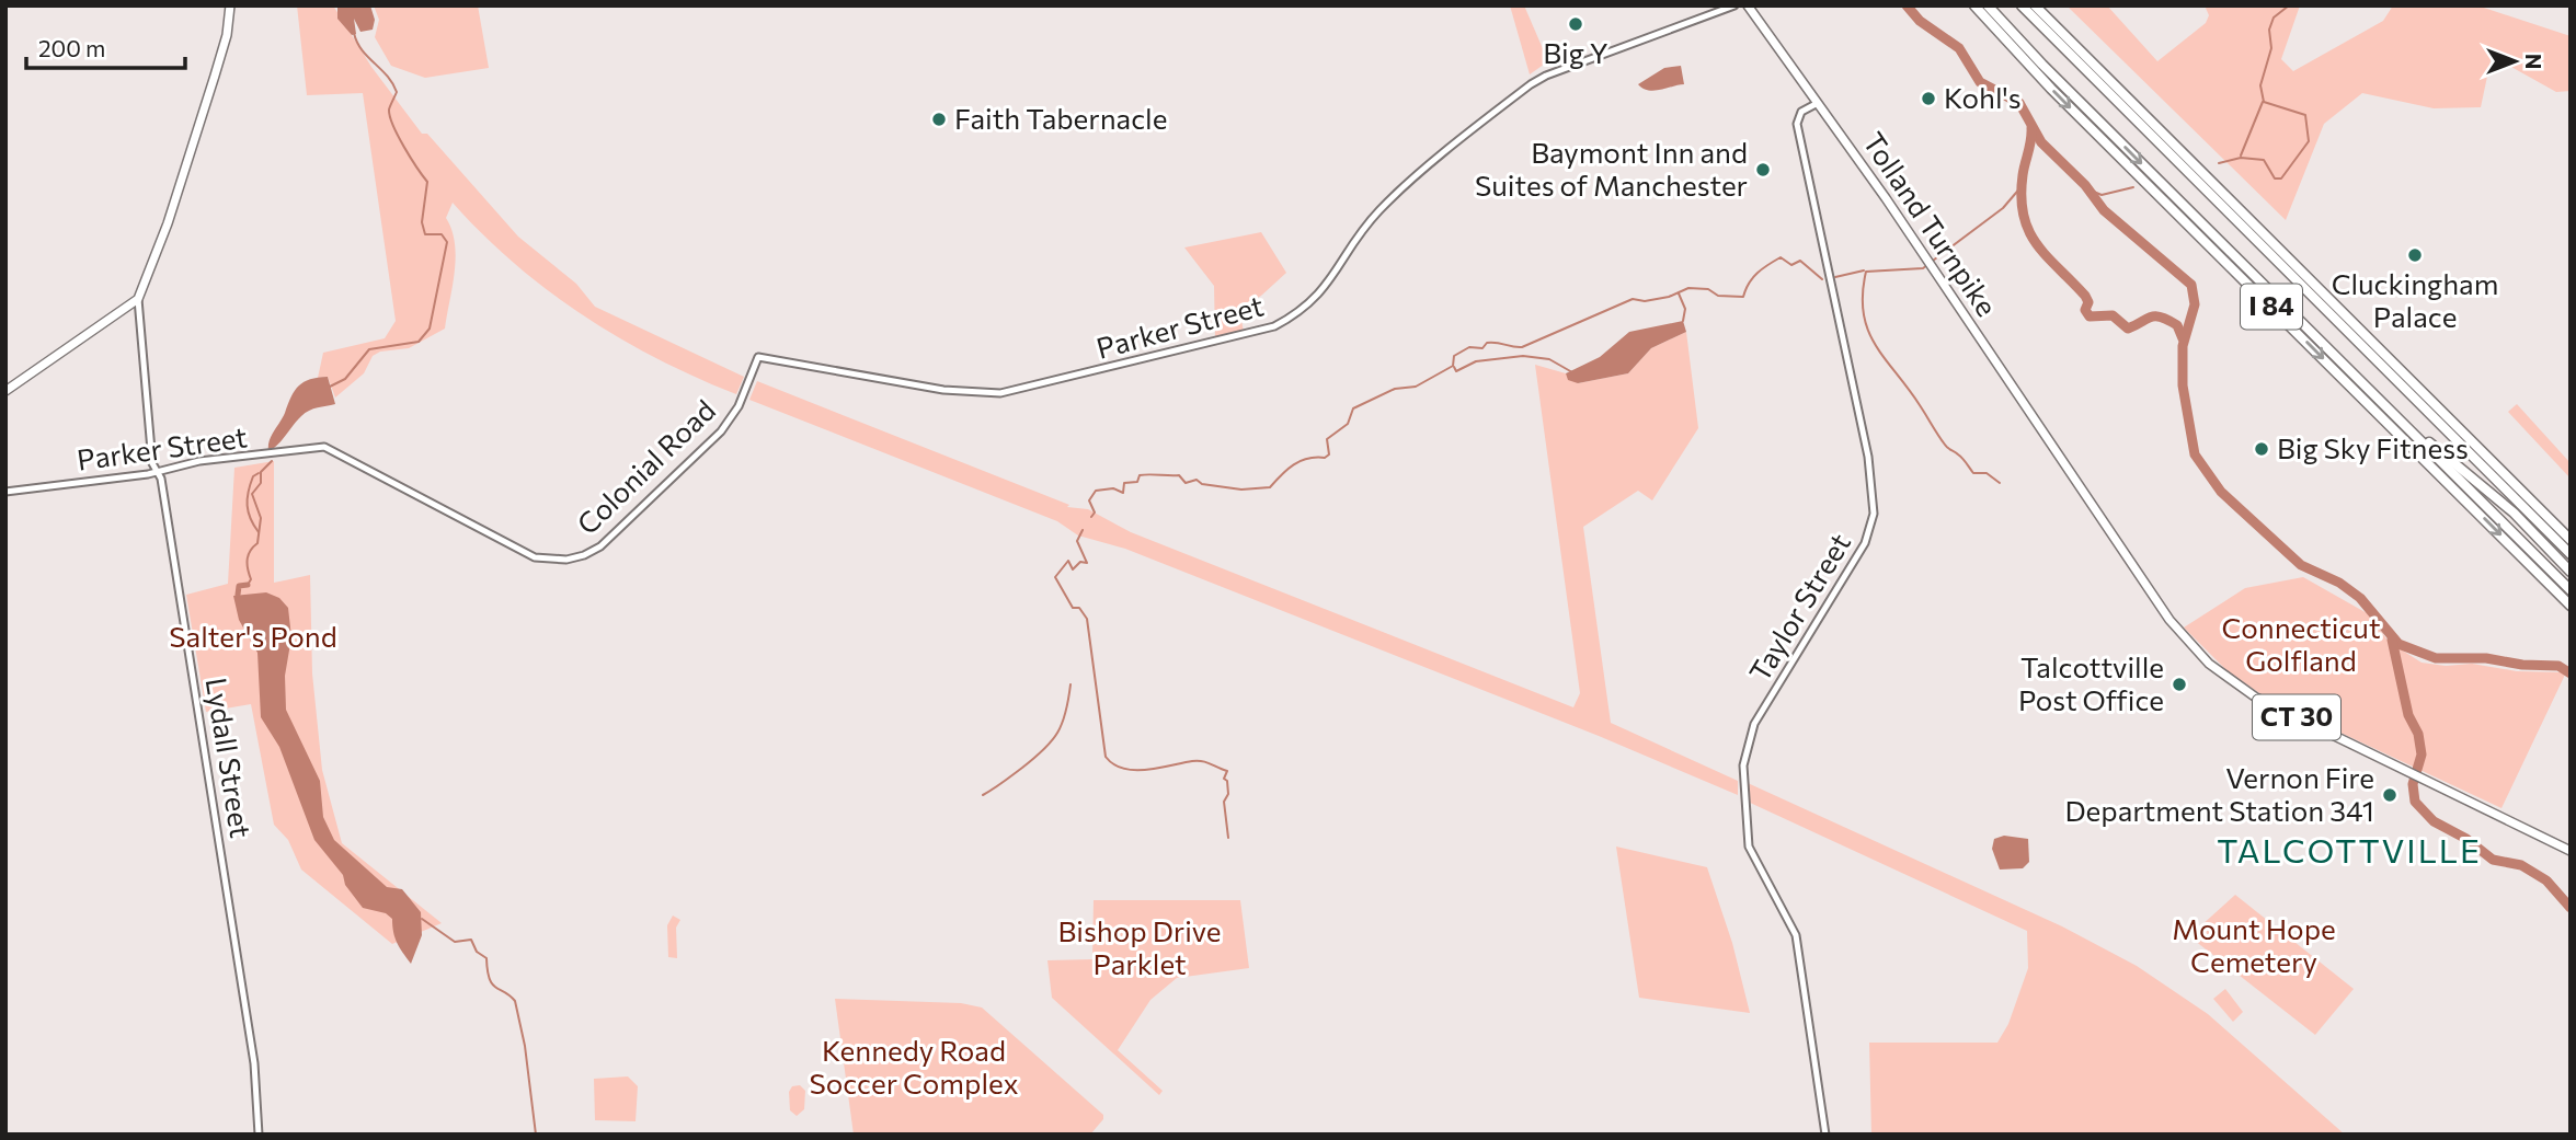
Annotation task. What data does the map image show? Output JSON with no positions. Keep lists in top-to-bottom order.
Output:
{
  "streets": {
    "highway": ["I 84"],
    "main road": ["Tolland Turnpike", "CT 30"],
    "street": [
      "Parker Street",
      "Colonial Road",
      "Taylor Street",
      "Lydall Street"
    ]
  },
  "crossings": [
    ["Tolland Turnpike", "Taylor Street"],
    ["Parker Street", "Colonial Road"],
    ["Parker Street", "Lydall Street"]
  ],
  "districts": ["TALCOTTVILLE"],
  "parks": [
    "Connecticut Golfland",
    "Salter's Pond",
    "Mount Hope Cemetery",
    "Bishop Drive Parklet",
    "Kennedy Road Soccer Complex"
  ],
  "places": [
    "Big Y",
    "Kohl's",
    "Faith Tabernacle",
    "Baymont Inn and Suites of Manchester",
    "Cluckingham Palace",
    "Big Sky Fitness",
    "Talcottville Post Office",
    "Vernon Fire Department Station 341"
  ],
  "scale_bar": "200 m",
  "north": "right"
}
